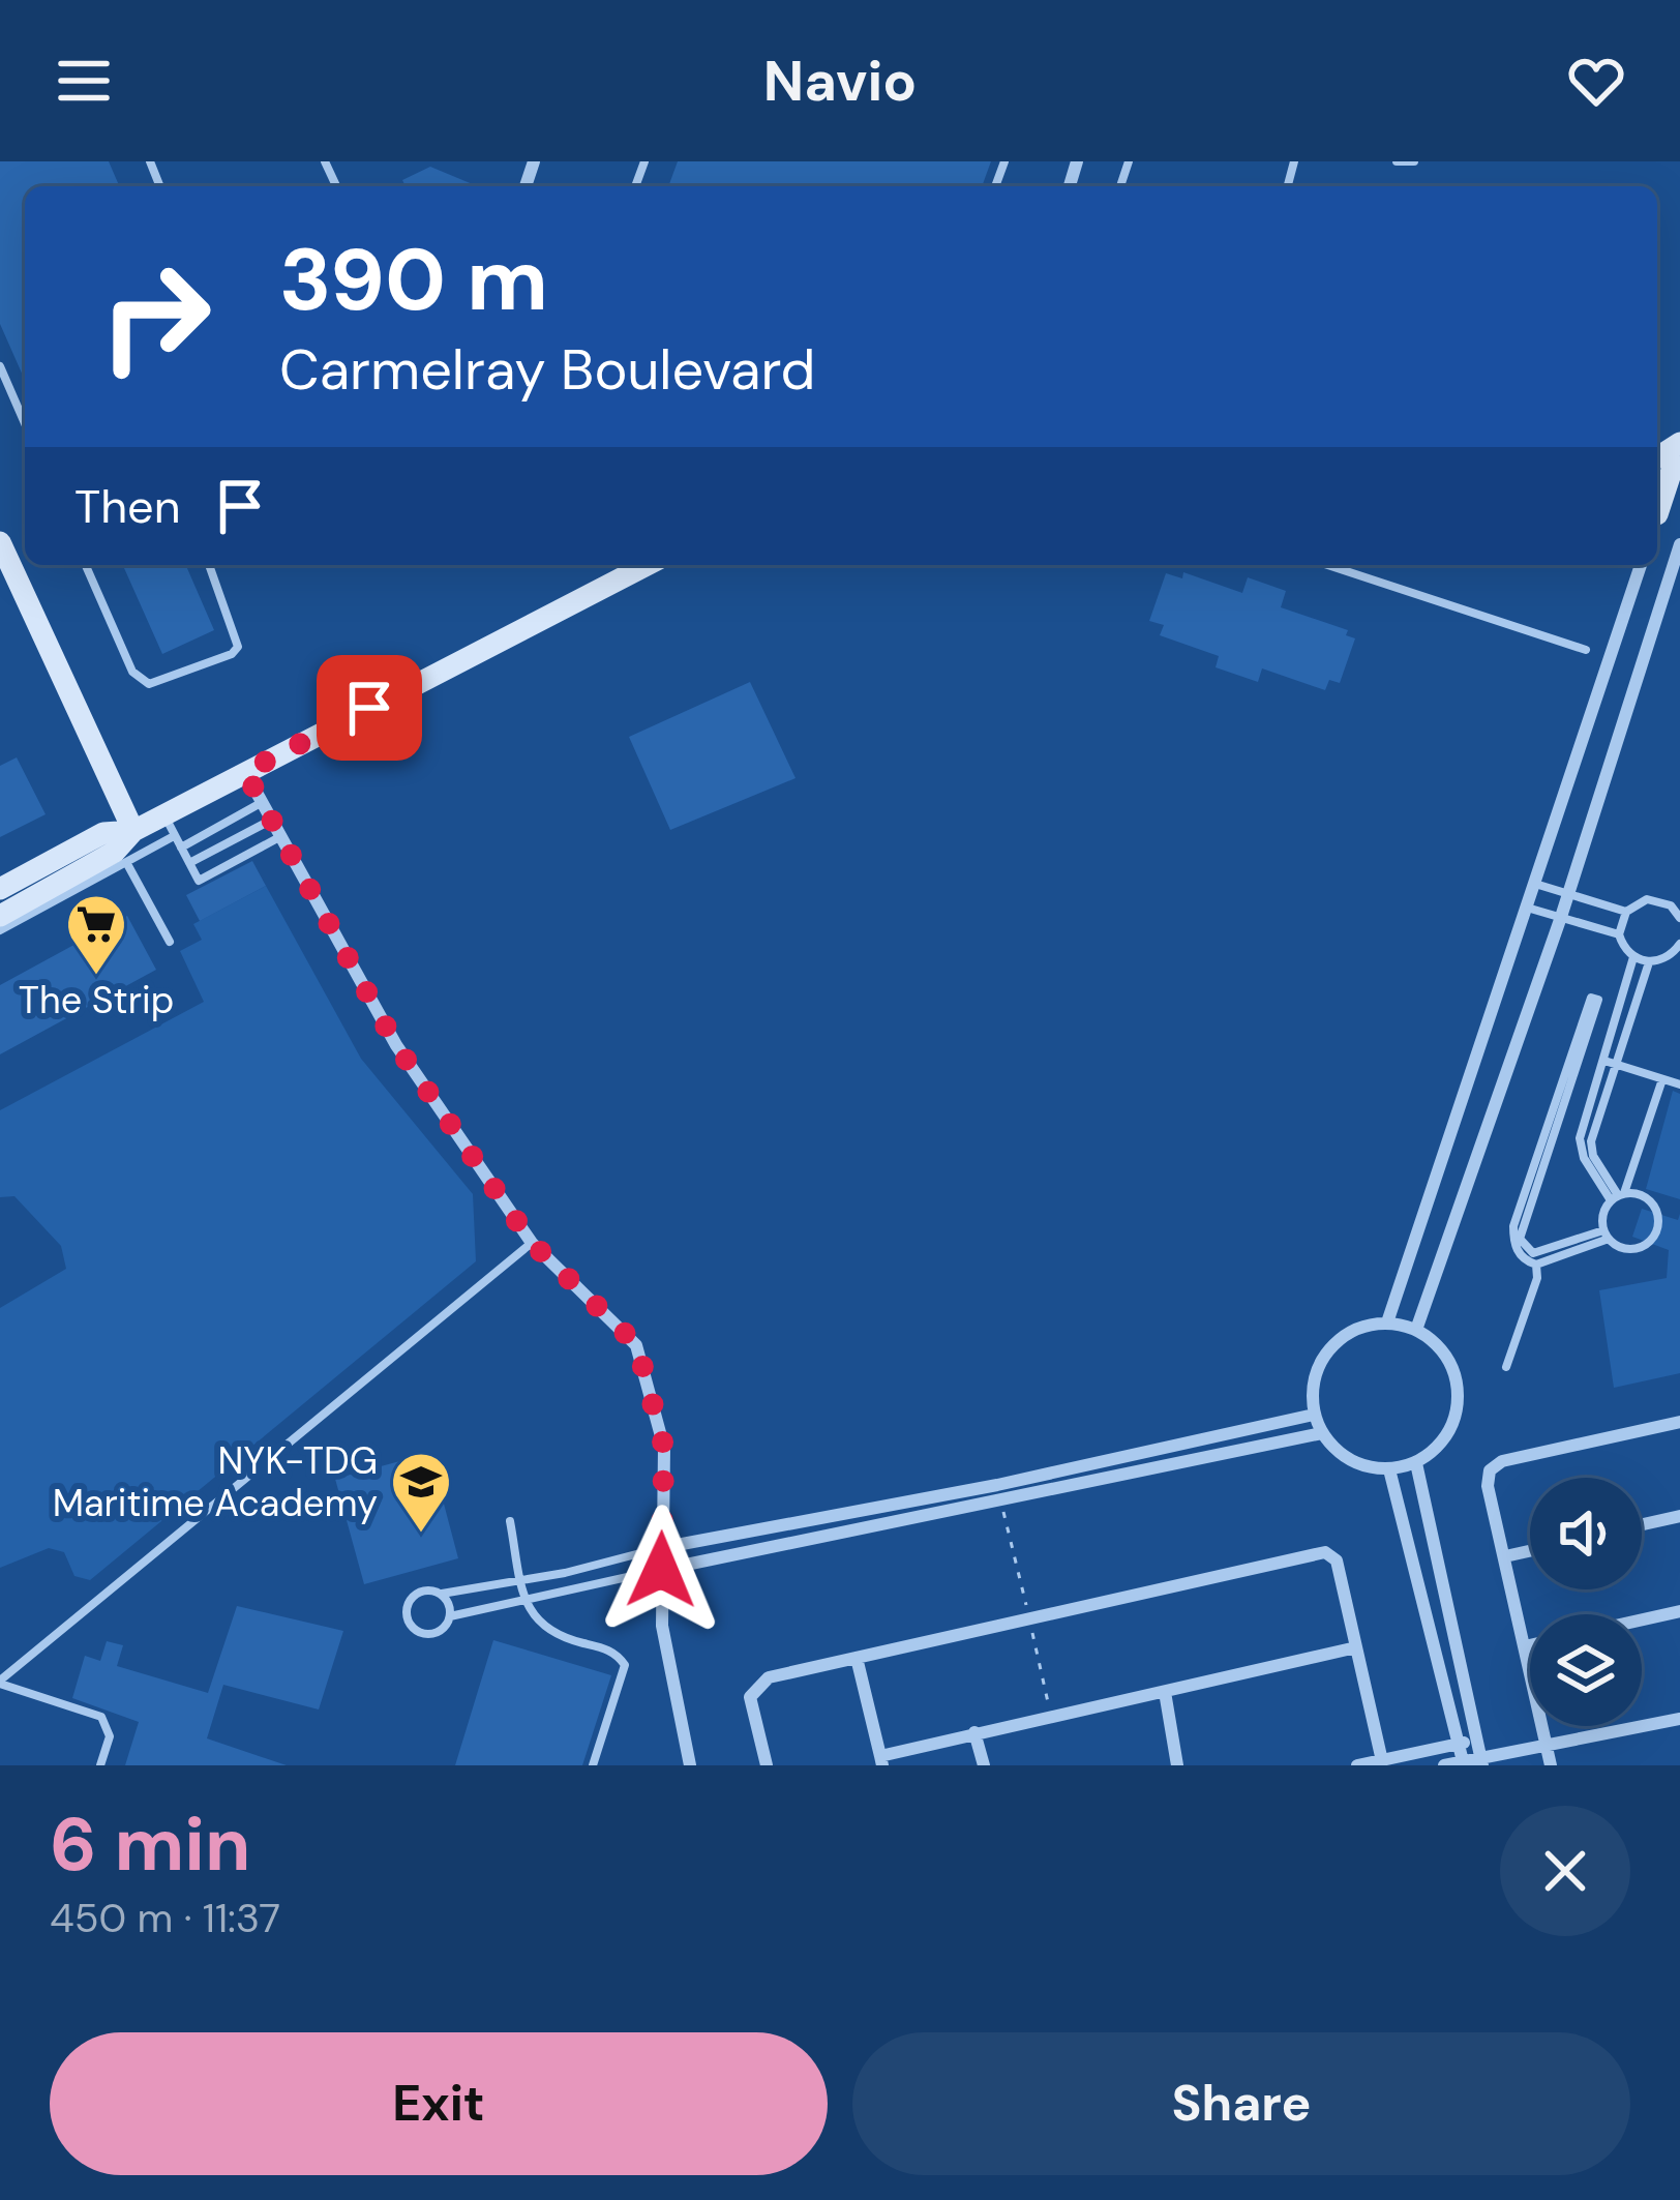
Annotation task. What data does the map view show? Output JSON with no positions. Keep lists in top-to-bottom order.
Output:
{
  "places": {
    "supermarket": ["The Strip"],
    "school or university": ["NYK-TDG Maritime Academy"]
  },
  "page": {
    "header": "Navio",
    "turn": ["390 m", "Carmelray Boulevard"],
    "then": "Then",
    "heading": ["6 min", "450 m · 11:37"],
    "buttons": ["Exit", "Share"]
  }
}
